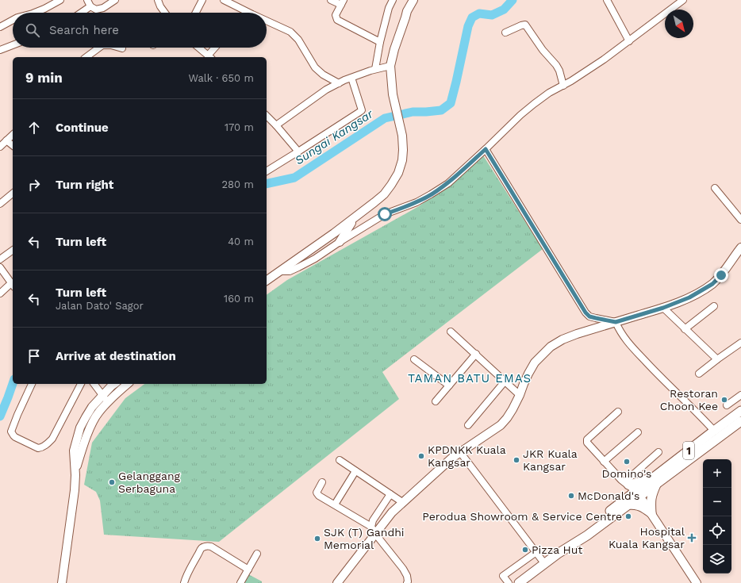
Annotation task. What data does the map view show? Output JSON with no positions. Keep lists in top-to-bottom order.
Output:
{
  "streets": {
    "highway": ["1"]
  },
  "districts": ["TAMAN BATU EMAS"],
  "water": ["Sungai Kangsar"],
  "places": {
    "other": [
      "Restoran Choon Kee",
      "KPDNKK Kuala Kangsar",
      "JKR Kuala Kangsar",
      "Domino's",
      "Gelanggang Serbaguna",
      "McDonald's",
      "Perodua Showroom & Service Centre",
      "SJK (T) Gandhi Memorial",
      "Pizza Hut"
    ],
    "health": ["Hospital Kuala Kangsar"]
  },
  "north": "bottom right",
  "page": {
    "search": "Search here",
    "heading": ["9 min", "Walk · 650 m"],
    "list": [
      ["Continue", "170 m"],
      ["Turn right", "280 m"],
      ["Turn left", "40 m"],
      ["Turn left", "Jalan Dato' Sagor", "160 m"],
      "Arrive at destination"
    ],
    "map_buttons": ["+", "−"]
  }
}
